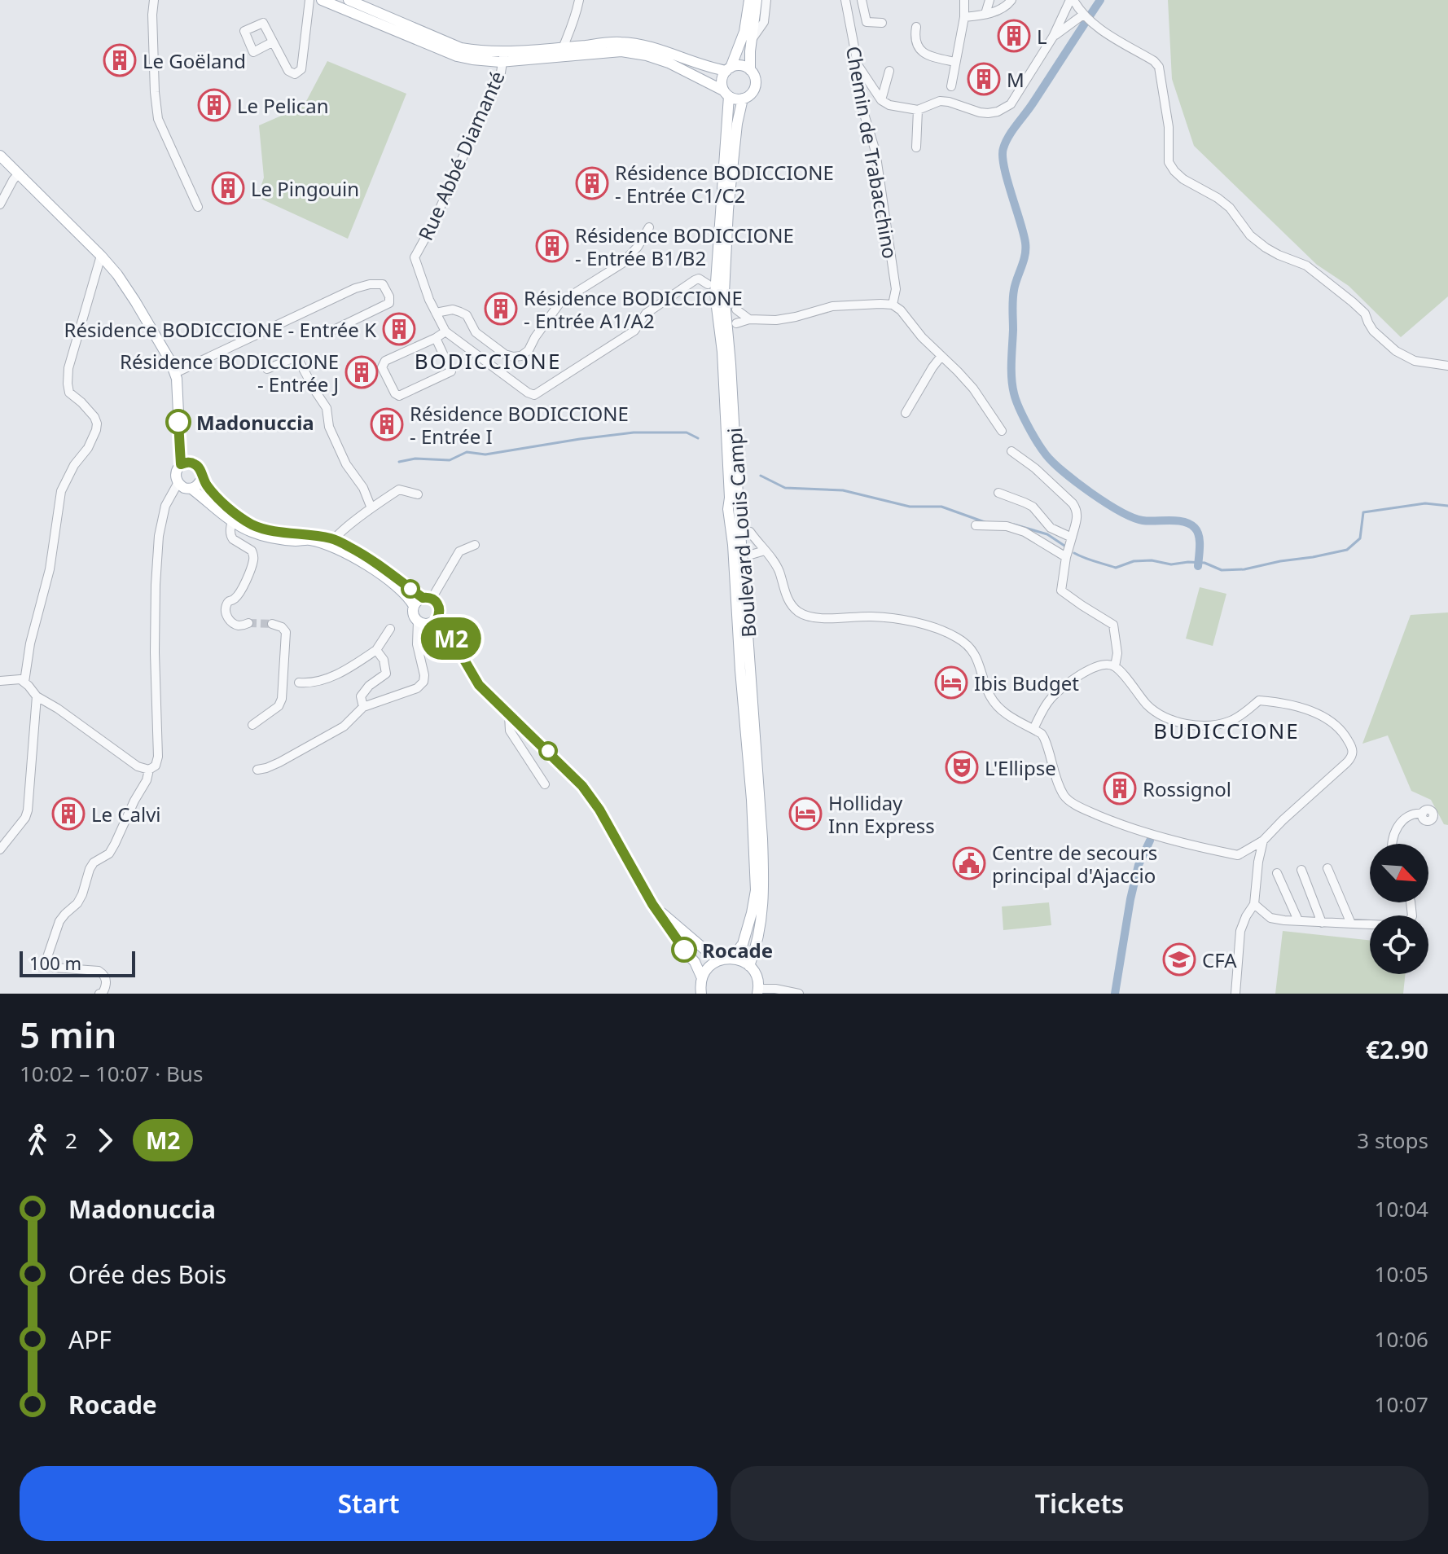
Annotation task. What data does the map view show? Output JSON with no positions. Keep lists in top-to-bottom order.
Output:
{
  "streets": {
    "main road": ["Boulevard Louis Campi"],
    "street": ["Chemin de Trabacchino", "Rue Abbé Diamanté"]
  },
  "districts": ["BODICCIONE", "BUDICCIONE"],
  "places": {
    "building": [
      "L",
      "Le Goëland",
      "M",
      "Le Pelican",
      "Résidence BODICCIONE - Entrée C1/C2",
      "Le Pingouin",
      "Résidence BODICCIONE - Entrée B1/B2",
      "Résidence BODICCIONE - Entrée A1/A2",
      "Résidence BODICCIONE - Entrée K",
      "Résidence BODICCIONE - Entrée J",
      "Résidence BODICCIONE - Entrée I",
      "Rossignol",
      "Le Calvi"
    ],
    "other": ["Madonuccia", "Rocade"],
    "hotel": ["Ibis Budget", "Holliday Inn Express"],
    "theatre": ["L'Ellipse"],
    "public building": ["Centre de secours principal d'Ajaccio"],
    "school or university": ["CFA"]
  },
  "lines": ["bus line M2"],
  "scale_bar": "100 m",
  "north": "bottom right",
  "page": {
    "on_map": "M2",
    "scale": "100 m",
    "heading": ["5 min", "10:02 – 10:07 · Bus", "€2.90"],
    "legs": ["2", "M2", "3 stops"],
    "list": [
      {
        "name": "Madonuccia",
        "value": "10:04"
      },
      {
        "name": "Orée des Bois",
        "value": "10:05"
      },
      {
        "name": "APF",
        "value": "10:06"
      },
      {
        "name": "Rocade",
        "value": "10:07"
      }
    ],
    "buttons": ["Start", "Tickets"]
  }
}
